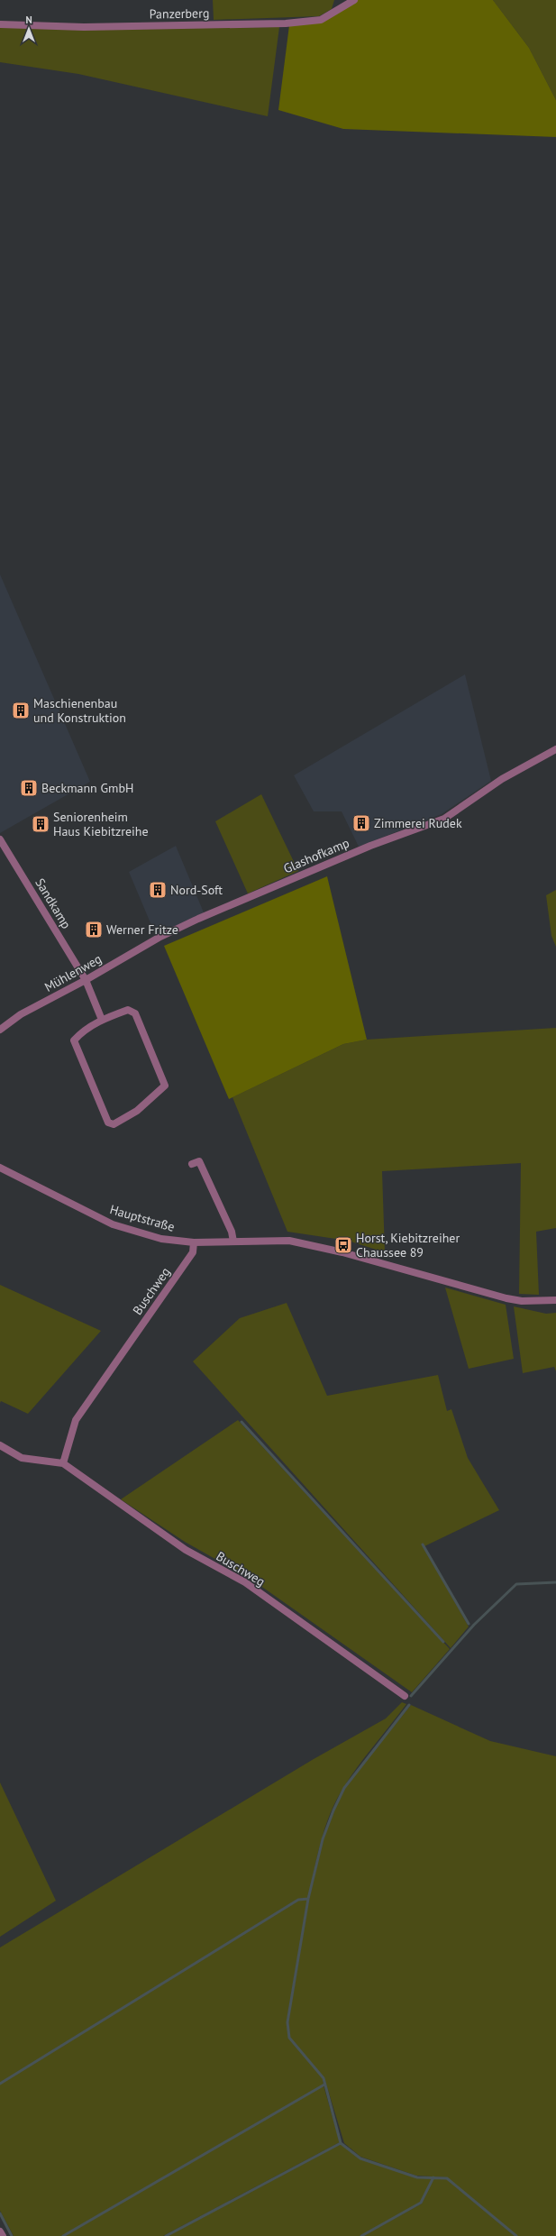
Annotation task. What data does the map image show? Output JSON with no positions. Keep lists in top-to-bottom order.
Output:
{
  "streets": {
    "street": [
      "Panzerberg",
      "Glashofkamp",
      "Sandkamp",
      "Mühlenweg",
      "Hauptstraße",
      "Buschweg"
    ]
  },
  "crossings": [
    ["Glashofkamp", "Mühlenweg"],
    ["Sandkamp", "Mühlenweg"],
    ["Hauptstraße", "Buschweg"]
  ],
  "places": {
    "building": [
      "Maschienenbau und Konstruktion",
      "Beckmann GmbH",
      "Zimmerei Rudek",
      "Seniorenheim Haus Kiebitzreihe",
      "Nord-Soft",
      "Werner Fritze"
    ],
    "bus stop": ["Horst, Kiebitzreiher Chaussee 89"]
  },
  "north": "top"
}
